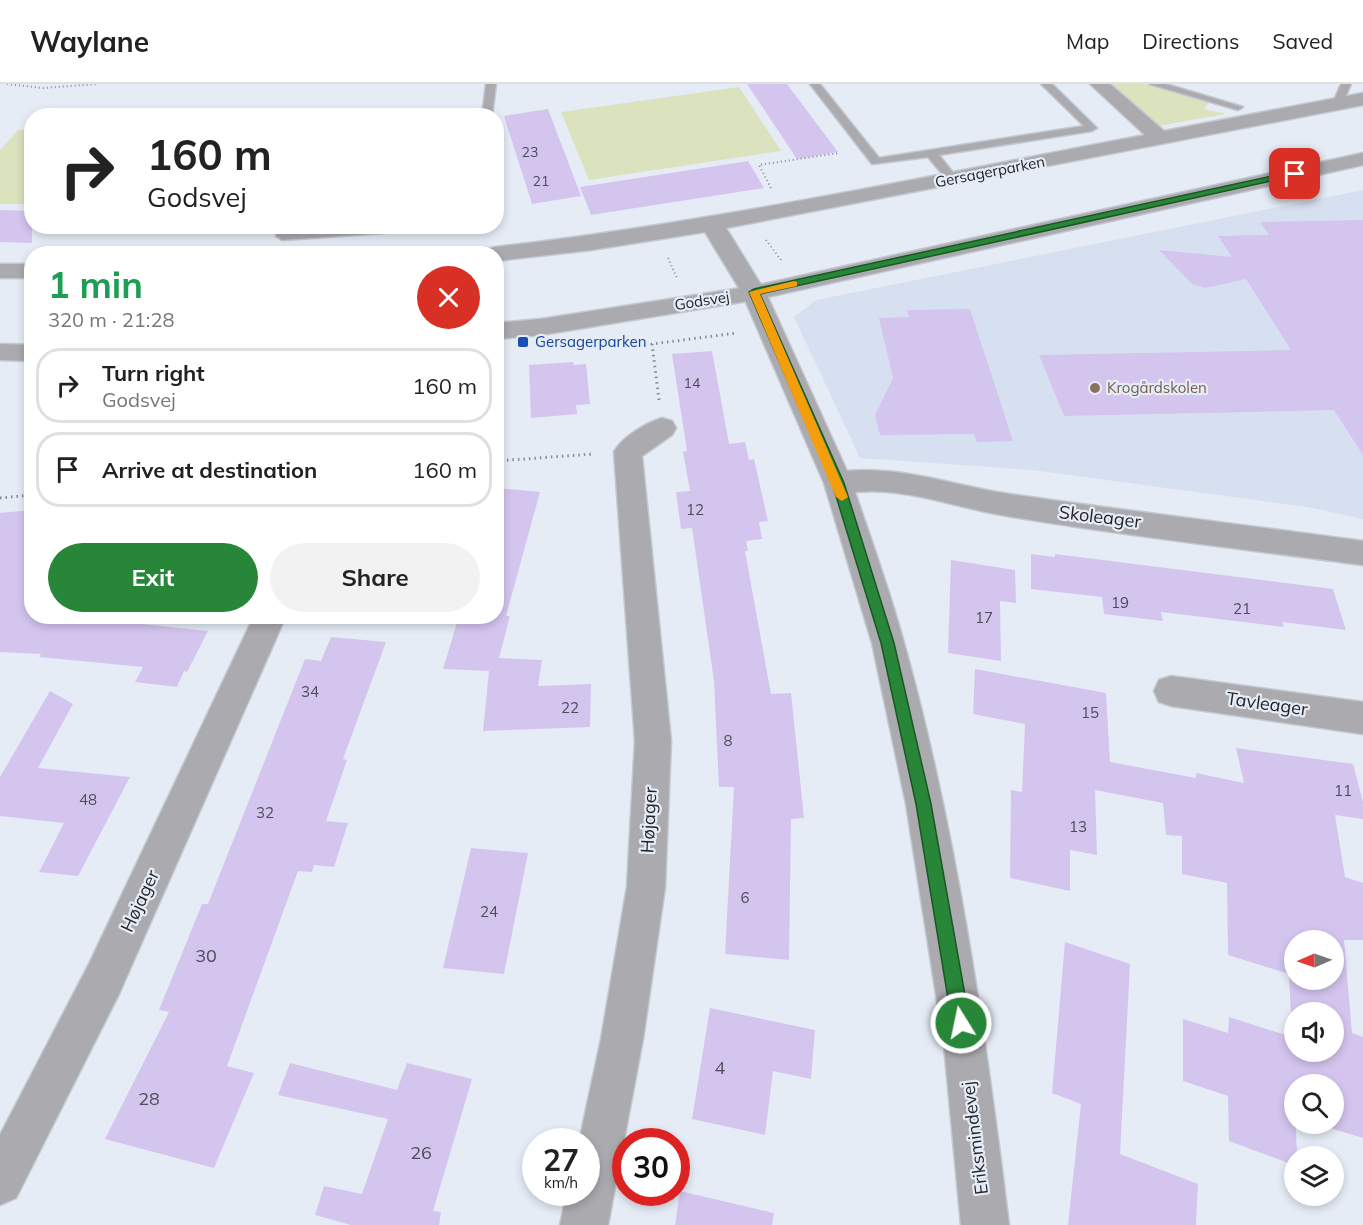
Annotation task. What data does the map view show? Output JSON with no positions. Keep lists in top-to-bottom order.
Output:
{
  "streets": {
    "street": [
      "Gersagerparken",
      "Godsvej",
      "Skoleager",
      "Tavleager",
      "Højager",
      "Eriksmindevej"
    ]
  },
  "crossings": [
    ["Godsvej", "Eriksmindevej"],
    ["Skoleager", "Eriksmindevej"]
  ],
  "places": {
    "transit": ["Gersagerparken"],
    "other": ["Krogårdskolen"]
  },
  "house_numbers": [
    "23",
    "21",
    "14",
    "12",
    "19",
    "21",
    "17",
    "34",
    "22",
    "15",
    "8",
    "11",
    "48",
    "32",
    "13",
    "6",
    "24",
    "30",
    "4",
    "28",
    "26"
  ],
  "north": "left",
  "page": {
    "header": "Waylane",
    "nav": ["Map", "Directions", "Saved"],
    "turn": ["160 m", "Godsvej"],
    "heading": ["1 min", "320 m · 21:28"],
    "list": [
      {
        "name": "Turn right",
        "note": "Godsvej",
        "value": "160 m"
      },
      {
        "name": "Arrive at destination",
        "value": "160 m"
      }
    ],
    "buttons": ["Exit", "Share"],
    "speed": "27 km/h",
    "limit": "30"
  }
}
